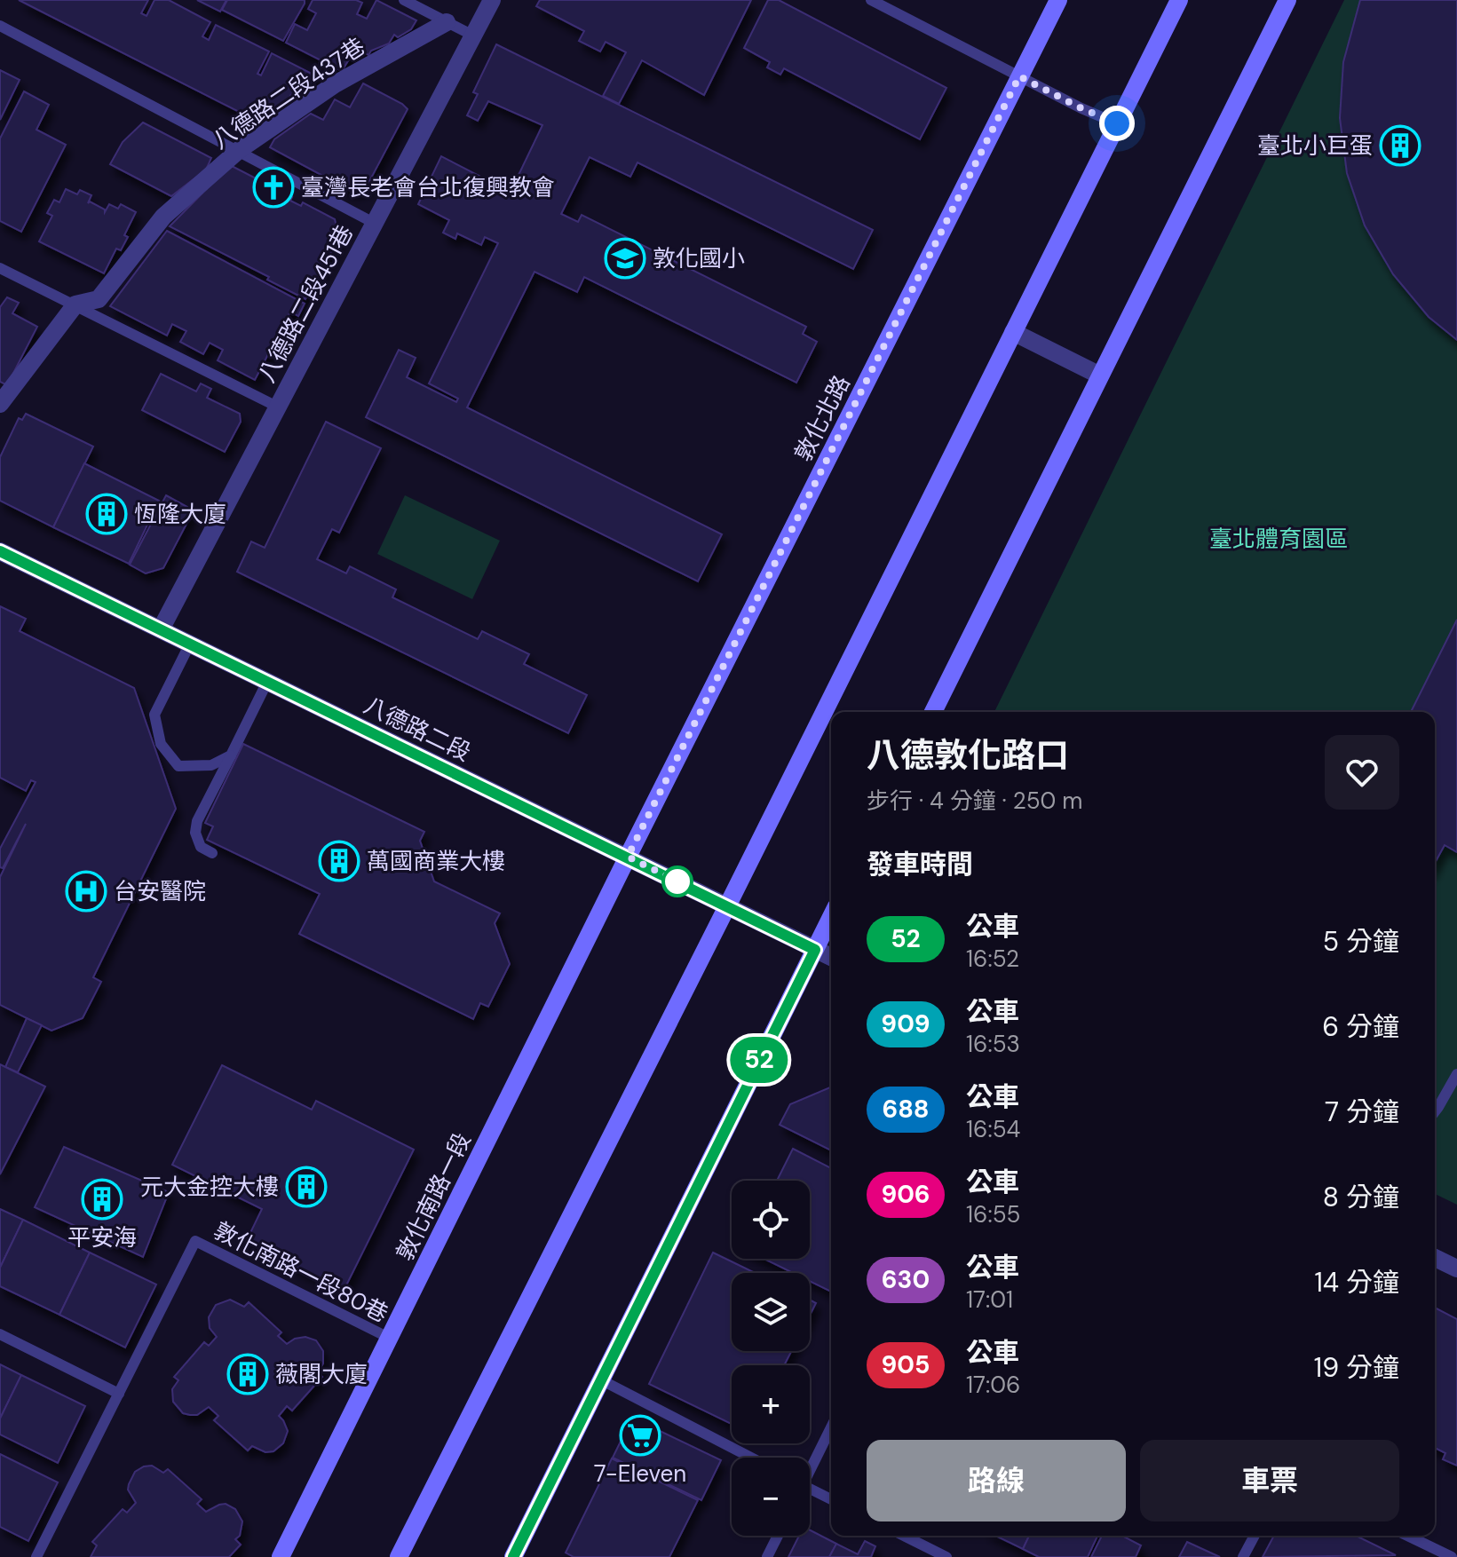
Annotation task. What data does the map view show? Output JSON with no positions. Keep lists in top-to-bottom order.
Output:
{
  "streets": {
    "main road": ["敦化北路", "敦化南路一段"],
    "street": ["八德路二段437巷", "八德路二段451巷", "八德路二段"],
    "lane": ["敦化南路一段80巷"]
  },
  "crossings": [
    ["八德路二段451巷", "八德路二段"],
    ["敦化北路", "八德路二段"],
    ["敦化北路", "敦化南路一段"],
    ["八德路二段", "敦化南路一段"],
    ["敦化南路一段", "敦化南路一段80巷"]
  ],
  "parks": ["臺北體育園區"],
  "places": {
    "building": [
      "臺北小巨蛋",
      "恆隆大廈",
      "萬國商業大樓",
      "元大金控大樓",
      "平安海",
      "薇閣大廈"
    ],
    "church": ["臺灣長老會台北復興教會"],
    "school or university": ["敦化國小"],
    "hospital": ["台安醫院"],
    "supermarket": ["7-Eleven"]
  },
  "lines": ["bus line 52"],
  "page": {
    "on_map": "52",
    "heading": [
      ["八德敦化路口", "步行 · 4 分鐘 · 250 m"],
      "發車時間"
    ],
    "list": [
      {
        "mark": "52",
        "name": "公車",
        "note": "16:52",
        "value": "5 分鐘"
      },
      {
        "mark": "909",
        "name": "公車",
        "note": "16:53",
        "value": "6 分鐘"
      },
      {
        "mark": "688",
        "name": "公車",
        "note": "16:54",
        "value": "7 分鐘"
      },
      {
        "mark": "906",
        "name": "公車",
        "note": "16:55",
        "value": "8 分鐘"
      },
      {
        "mark": "630",
        "name": "公車",
        "note": "17:01",
        "value": "14 分鐘"
      },
      {
        "mark": "905",
        "name": "公車",
        "note": "17:06",
        "value": "19 分鐘"
      }
    ],
    "map_buttons": ["+", "−"],
    "buttons": ["路線", "車票"]
  }
}
